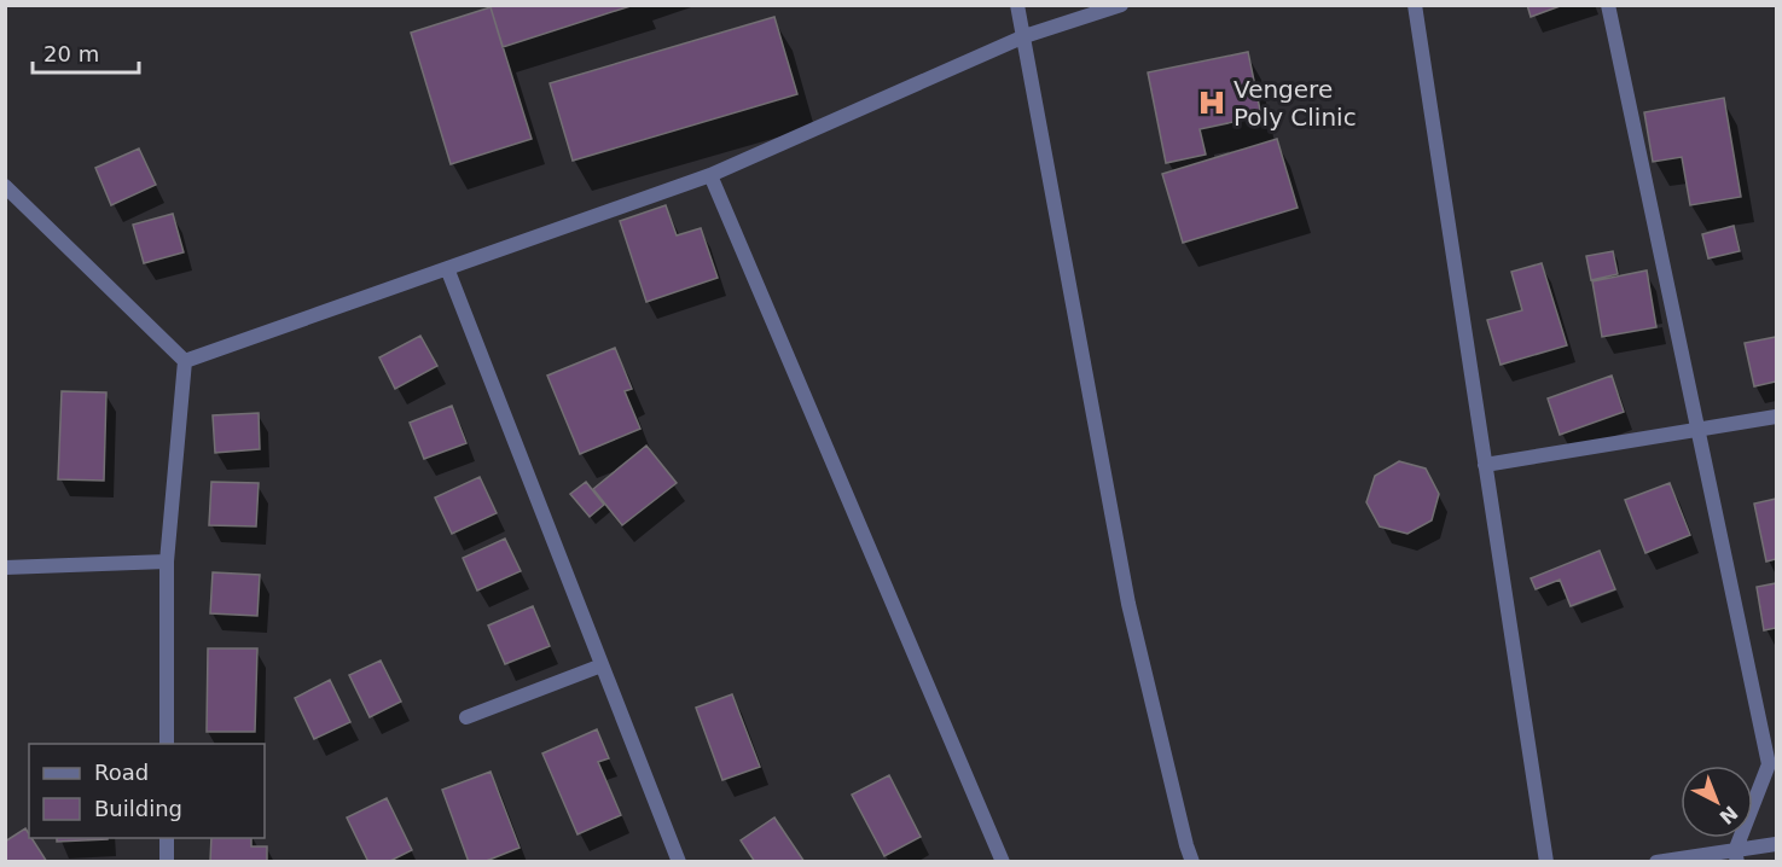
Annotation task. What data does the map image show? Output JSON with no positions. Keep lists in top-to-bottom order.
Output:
{
  "places": {
    "hospital": ["Vengere Poly Clinic"]
  },
  "legend": ["Road", "Building"],
  "scale_bar": "20 m",
  "north": "bottom right"
}
